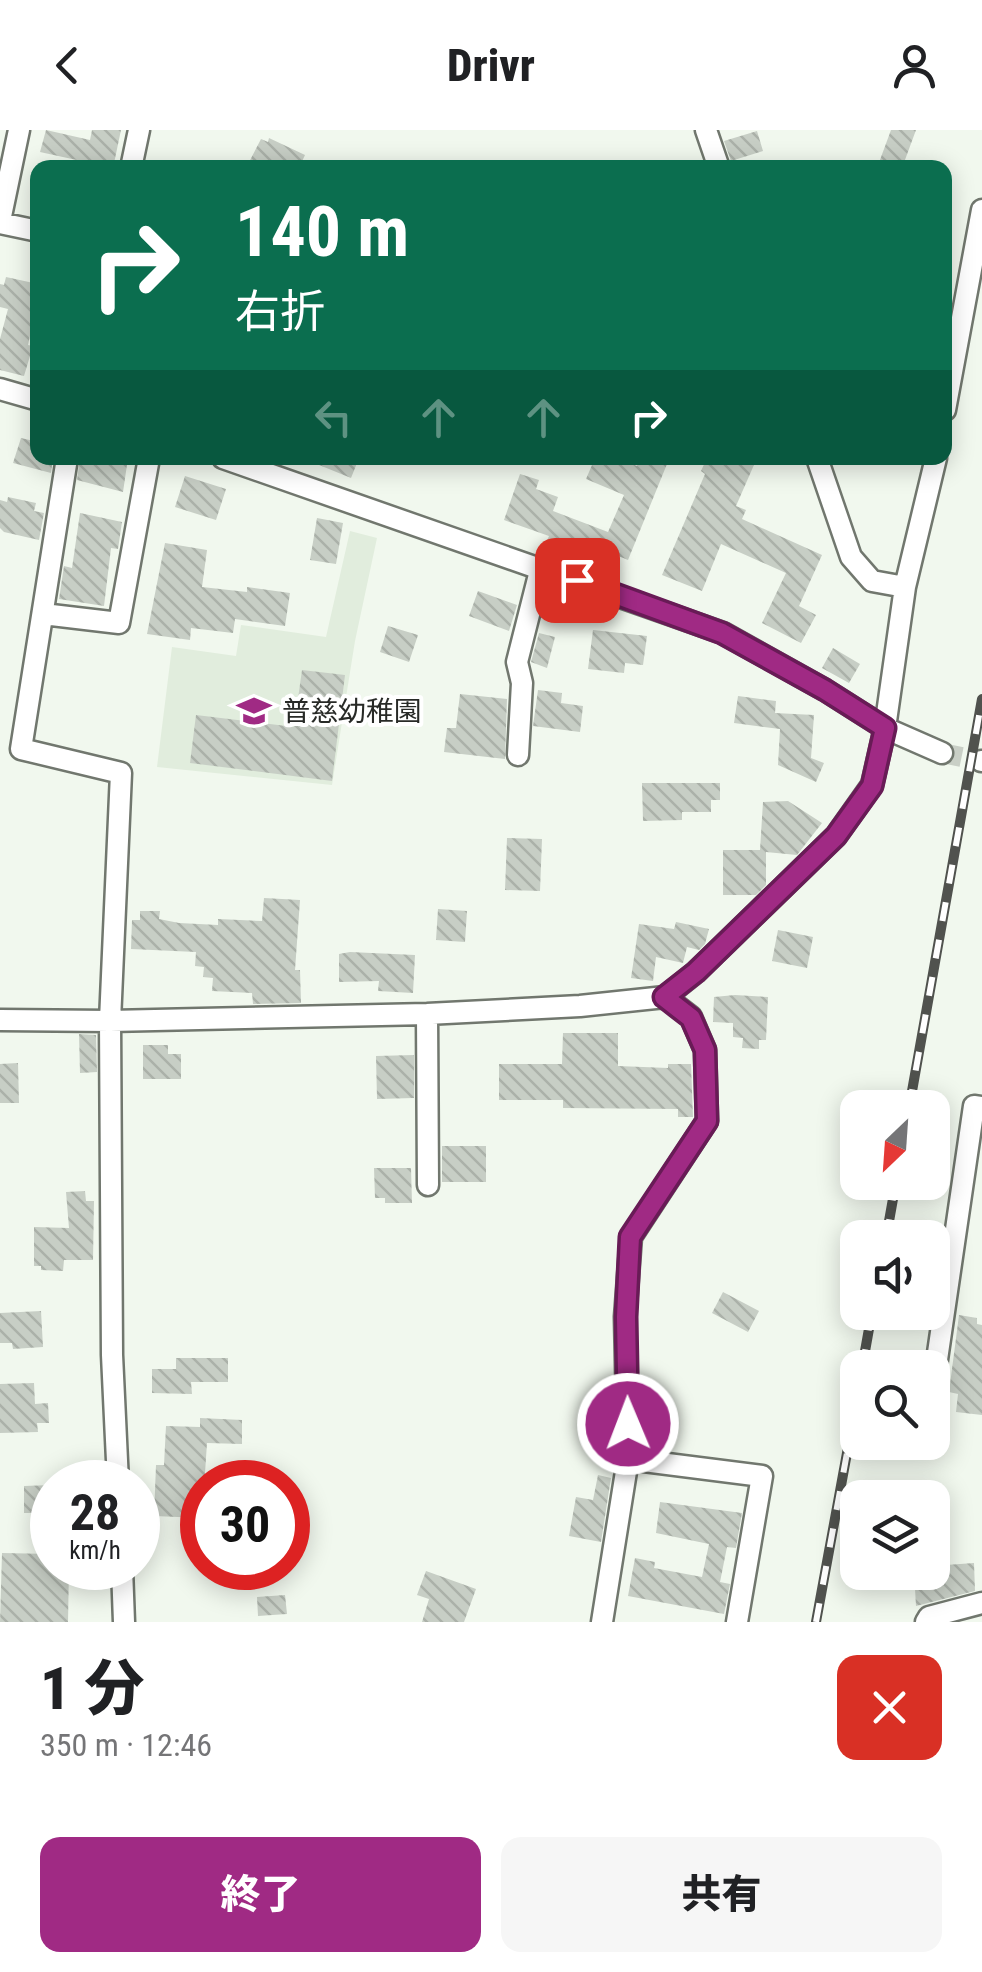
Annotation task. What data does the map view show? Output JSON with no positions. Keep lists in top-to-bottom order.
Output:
{
  "places": {
    "school or university": ["普慈幼稚園"]
  },
  "north": "bottom left",
  "page": {
    "header": "Drivr",
    "turn": ["140 m", "右折"],
    "speed": "28 km/h",
    "limit": "30",
    "heading": ["1 分", "350 m · 12:46"],
    "buttons": ["終了", "共有"]
  }
}
